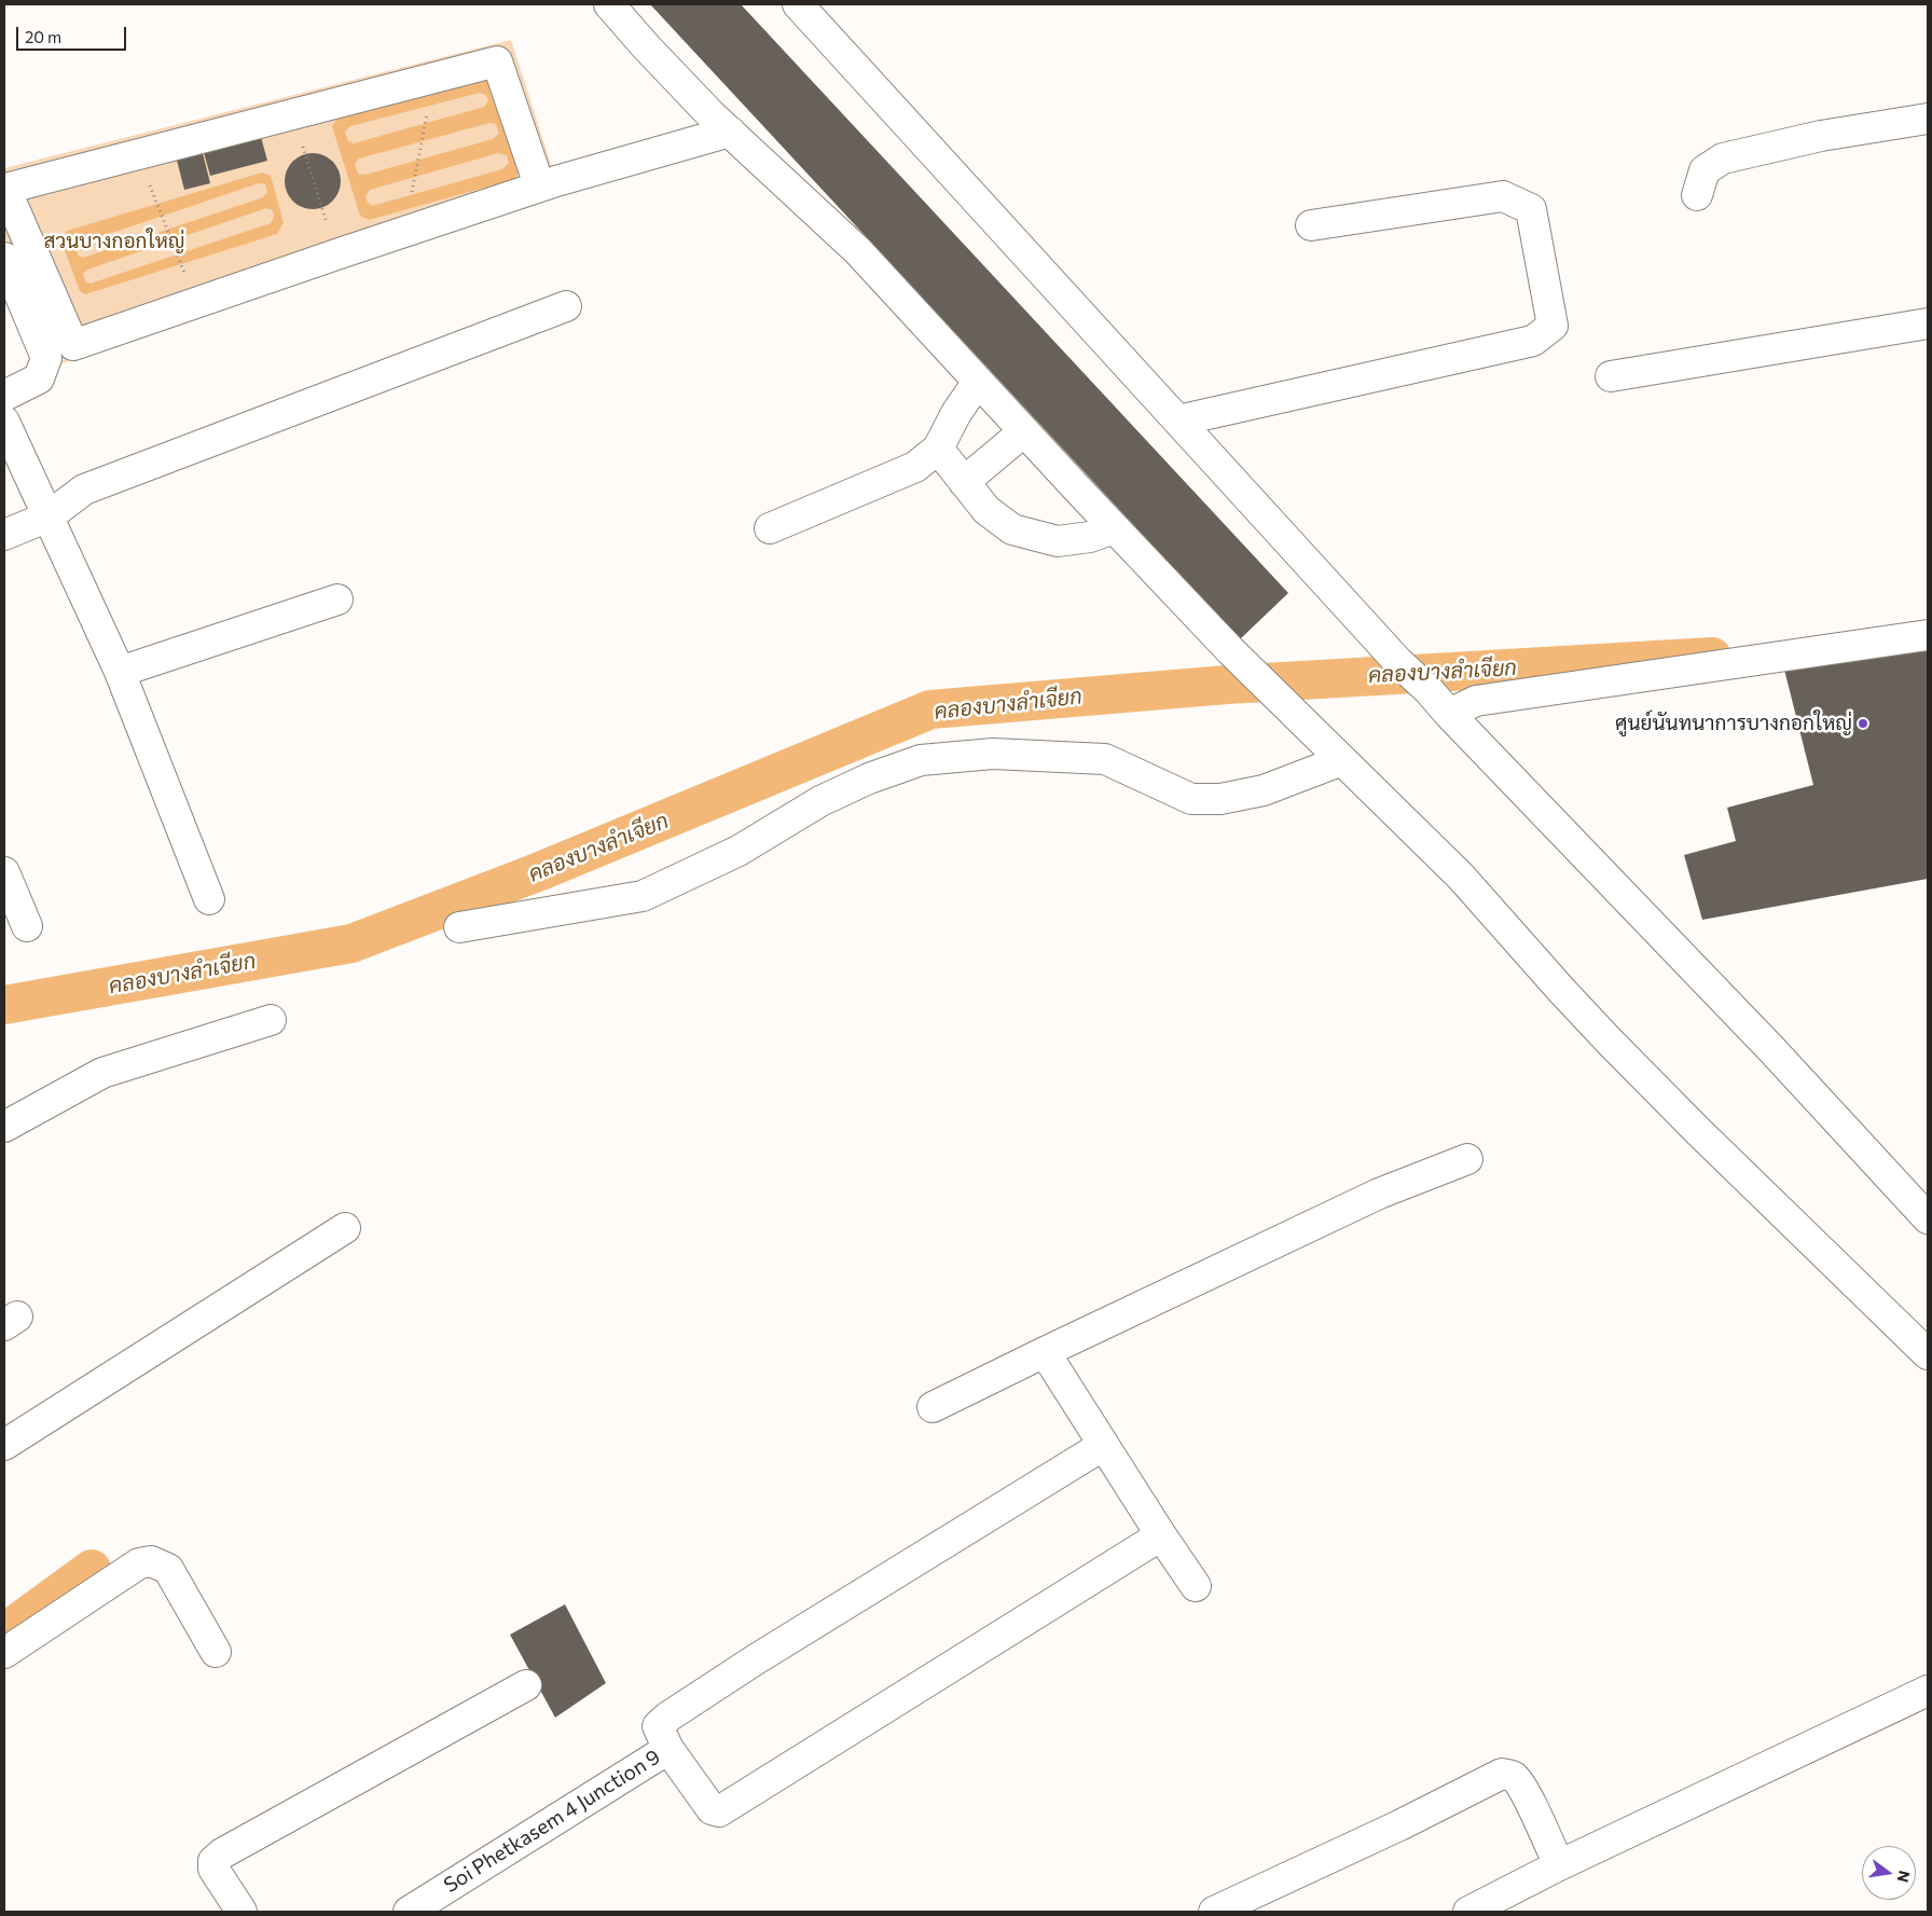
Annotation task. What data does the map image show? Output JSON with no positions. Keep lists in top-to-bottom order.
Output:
{
  "streets": {
    "street": ["Soi Phetkasem 4 Junction 9"]
  },
  "water": ["คลองบางลำเจียก"],
  "parks": ["สวนบางกอกใหญ่"],
  "places": ["ศูนย์นันทนาการบางกอกใหญ่"],
  "scale_bar": "20 m",
  "north": "right"
}
